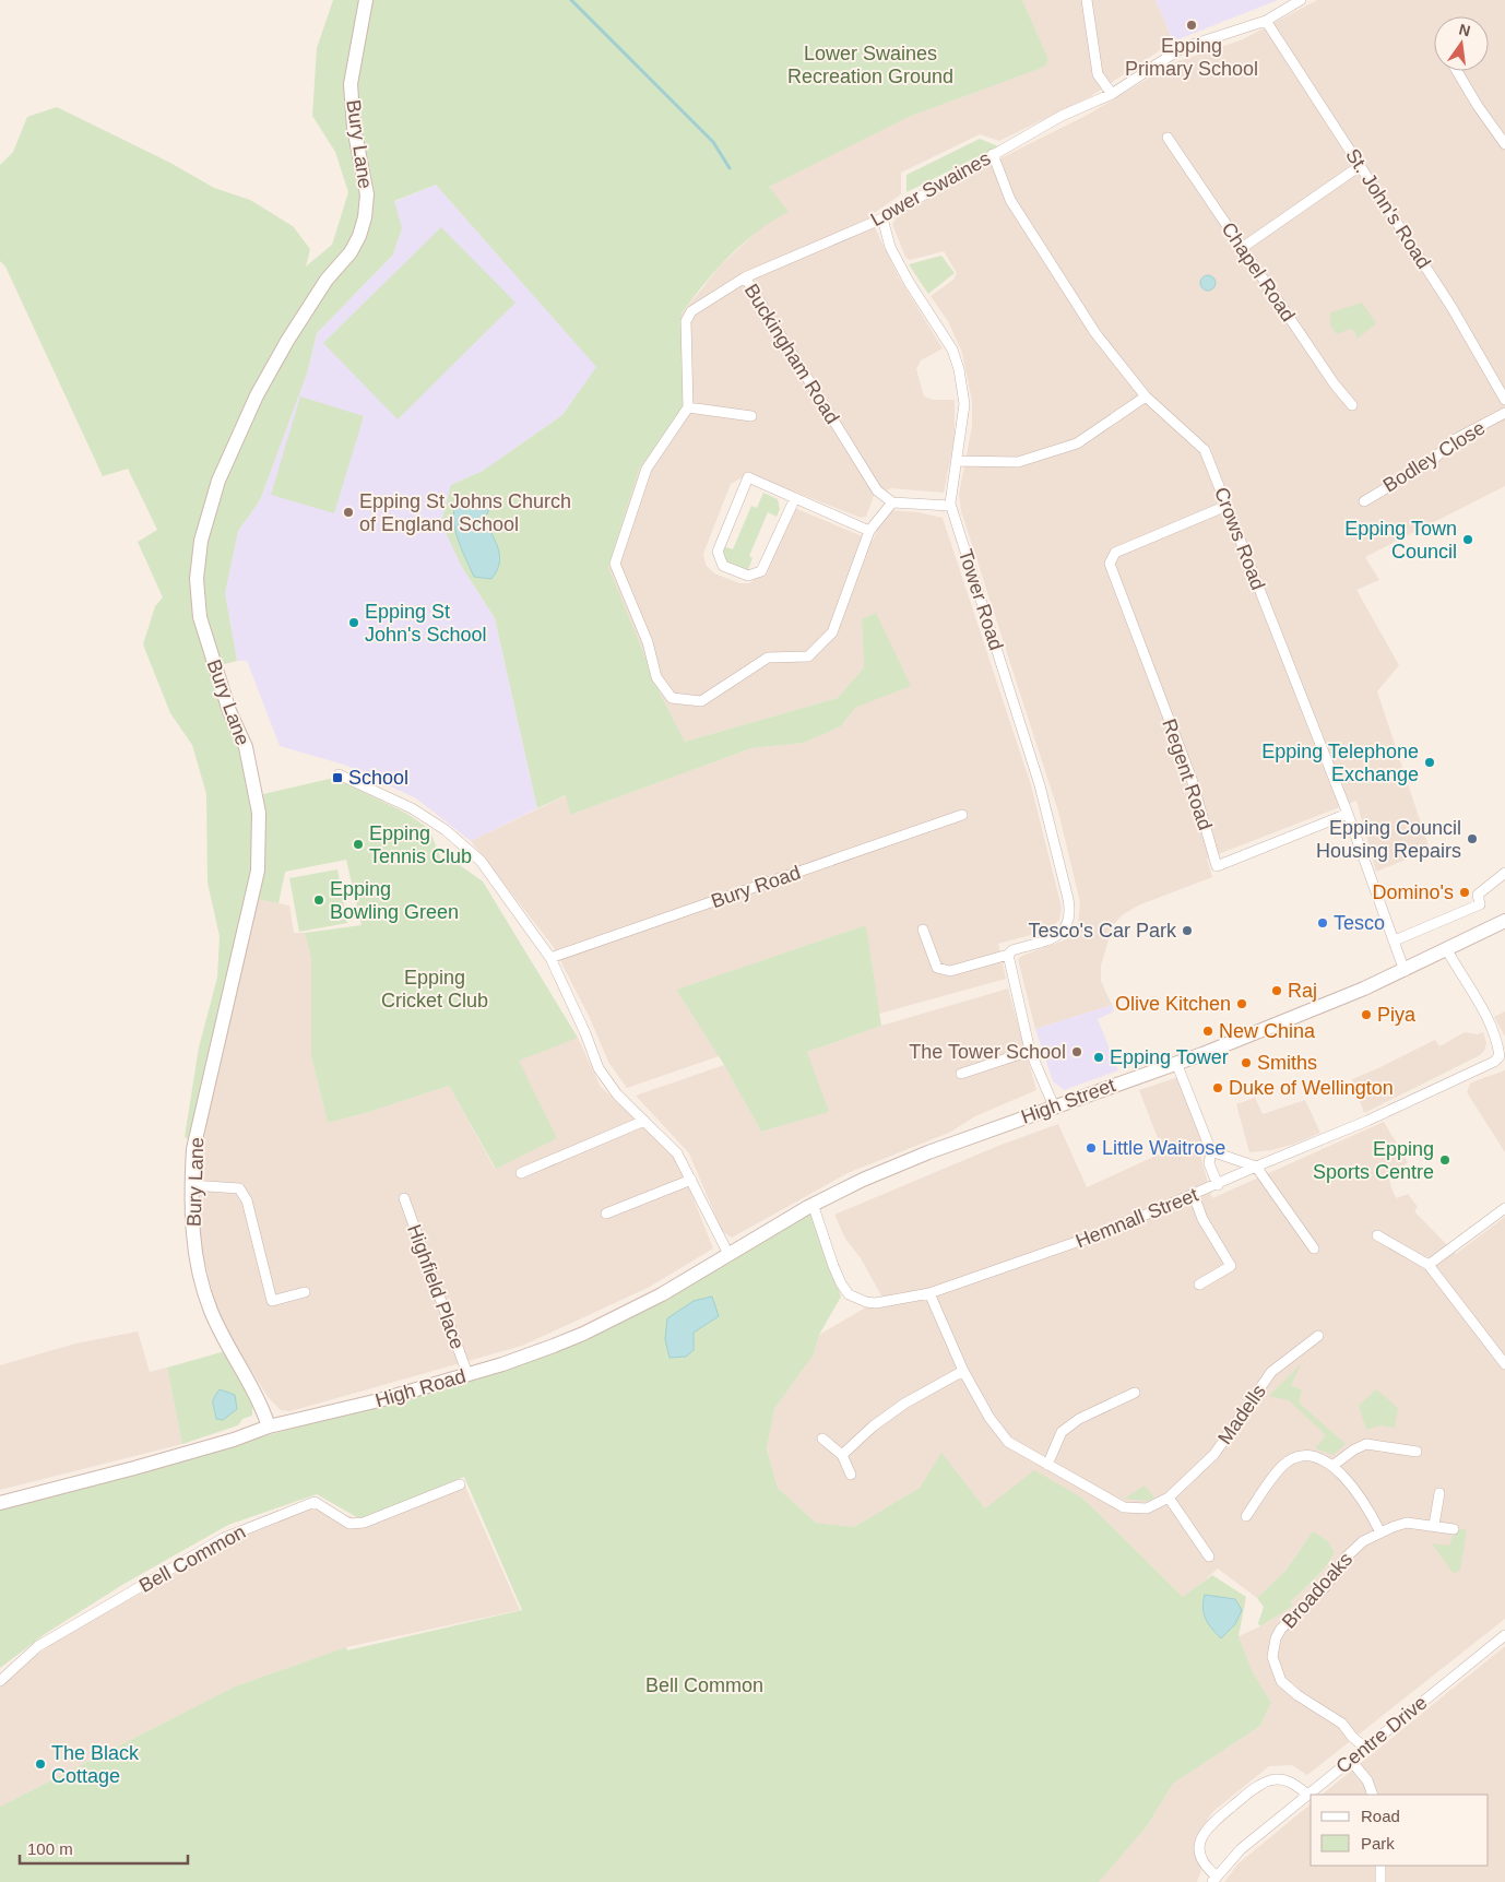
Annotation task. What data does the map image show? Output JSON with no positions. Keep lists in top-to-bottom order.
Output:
{
  "streets": {
    "main road": ["Bury Lane", "High Street", "High Road"],
    "street": [
      "Lower Swaines",
      "St. John's Road",
      "Chapel Road",
      "Buckingham Road",
      "Bodley Close",
      "Crows Road",
      "Tower Road",
      "Regent Road",
      "Bury Road",
      "Hemnall Street",
      "Highfield Place",
      "Madells",
      "Bell Common",
      "Broadoaks",
      "Centre Drive"
    ]
  },
  "crossings": [
    ["Bury Lane", "High Road"],
    ["Lower Swaines", "St. John's Road"],
    ["Lower Swaines", "Buckingham Road"],
    ["Lower Swaines", "Crows Road"],
    ["Lower Swaines", "Tower Road"],
    ["Crows Road", "Regent Road"],
    ["Crows Road", "High Street"],
    ["High Street", "Hemnall Street"],
    ["High Street", "High Road"],
    ["Hemnall Street", "High Road"],
    ["Hemnall Street", "Madells"],
    ["Highfield Place", "High Road"],
    ["Broadoaks", "Centre Drive"]
  ],
  "parks": ["Lower Swaines Recreation Ground", "Epping Cricket Club", "Bell Common"],
  "places": {
    "other": [
      "Epping Primary School",
      "Epping St Johns Church of England School",
      "Epping Town Council",
      "Epping St John's School",
      "Epping Telephone Exchange",
      "Epping Council Housing Repairs",
      "Epping Tennis Club",
      "Domino's",
      "Epping Bowling Green",
      "Tesco",
      "Tesco's Car Park",
      "Raj",
      "Olive Kitchen",
      "Piya",
      "New China",
      "The Tower School",
      "Epping Tower",
      "Smiths",
      "Duke of Wellington",
      "Little Waitrose",
      "Epping Sports Centre",
      "The Black Cottage"
    ],
    "transit": ["School"]
  },
  "legend": ["Road", "Park"],
  "scale_bar": "100 m",
  "north": "top"
}
